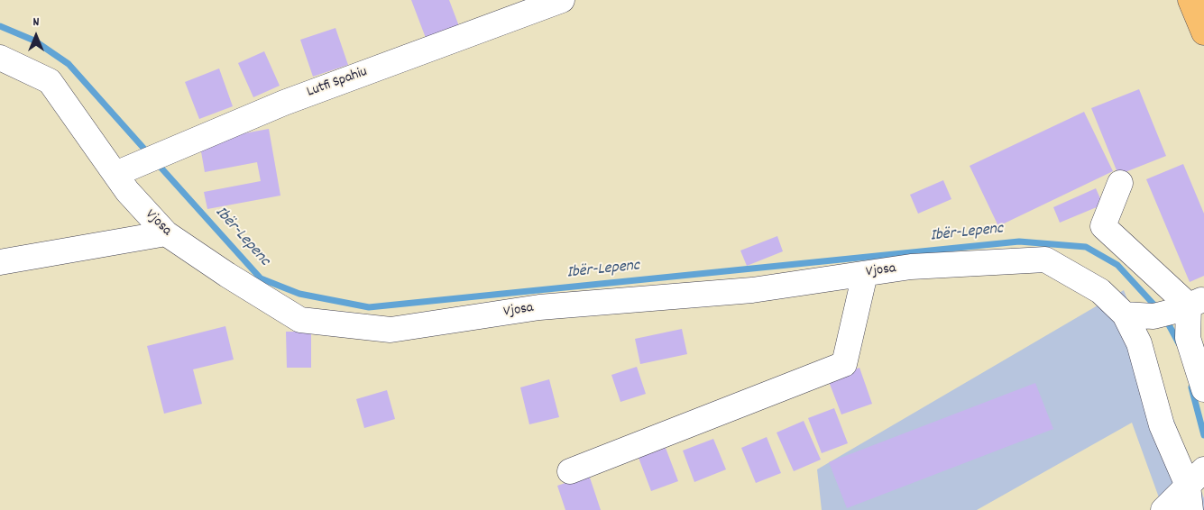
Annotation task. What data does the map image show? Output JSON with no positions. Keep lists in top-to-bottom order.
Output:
{
  "streets": {
    "street": ["Lutfi Spahiu", "Vjosa"]
  },
  "crossings": [
    ["Lutfi Spahiu", "Vjosa"]
  ],
  "water": ["Ibër-Lepenc"],
  "north": "top"
}
